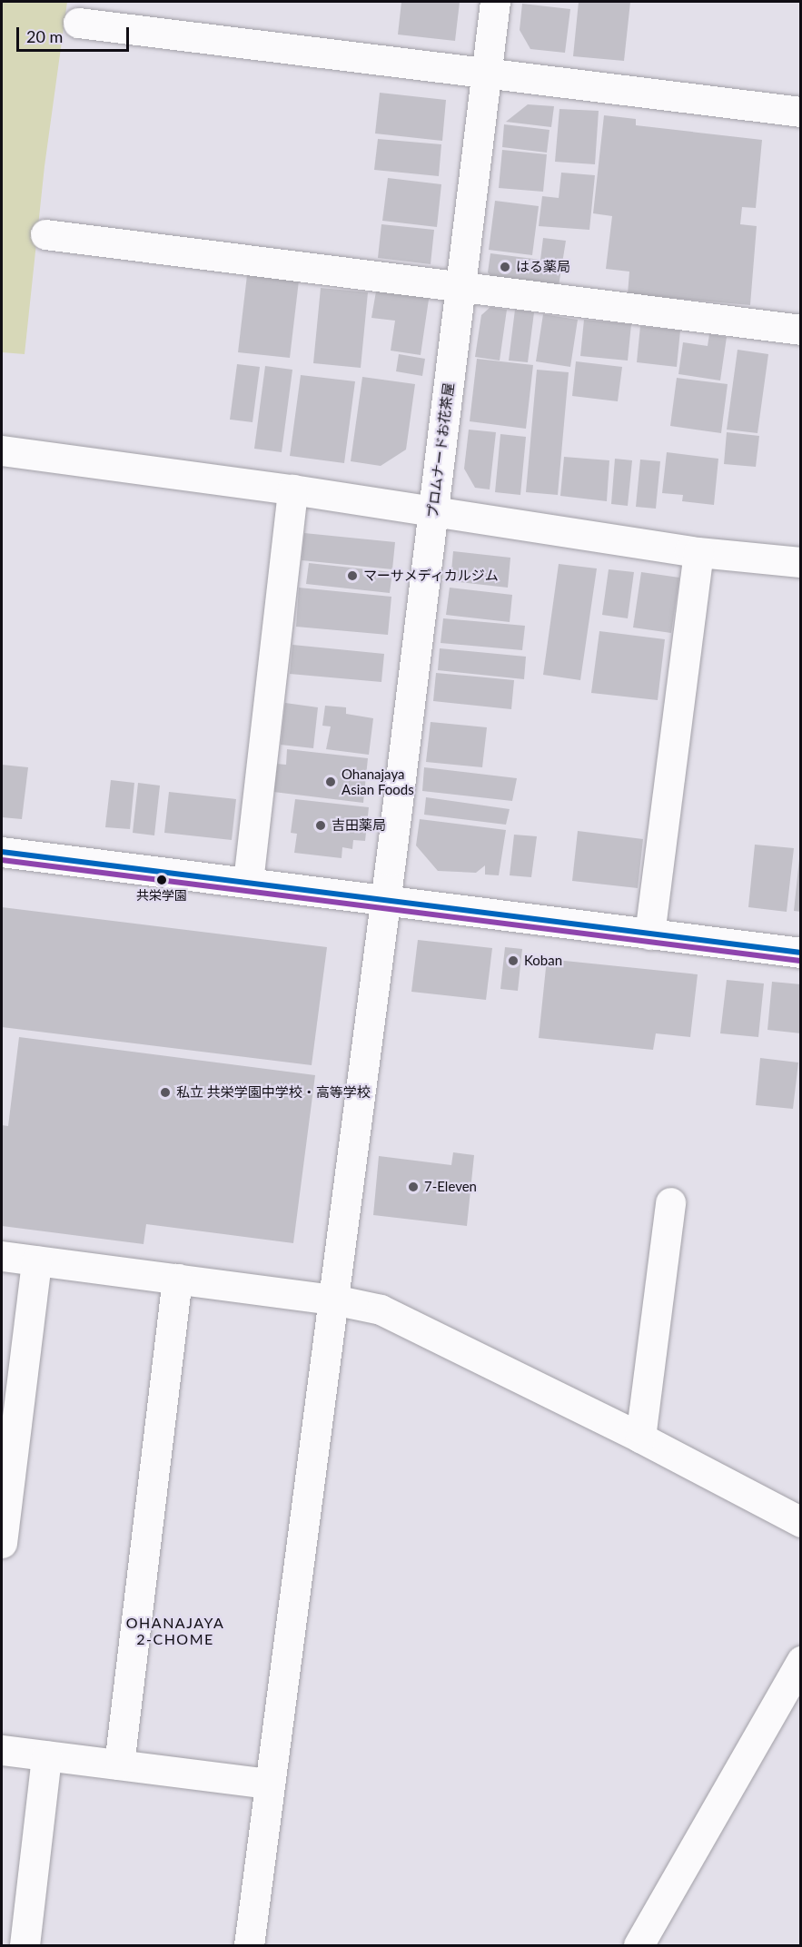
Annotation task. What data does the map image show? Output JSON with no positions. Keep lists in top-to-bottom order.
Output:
{
  "streets": {
    "street": ["プロムナードお花茶屋"]
  },
  "districts": ["OHANAJAYA 2-CHOME"],
  "places": [
    "はる薬局",
    "マーサメディカルジム",
    "Ohanajaya Asian Foods",
    "吉田薬局",
    "共栄学園",
    "Koban",
    "私立 共栄学園中学校・高等学校",
    "7-Eleven"
  ],
  "scale_bar": "20 m"
}
